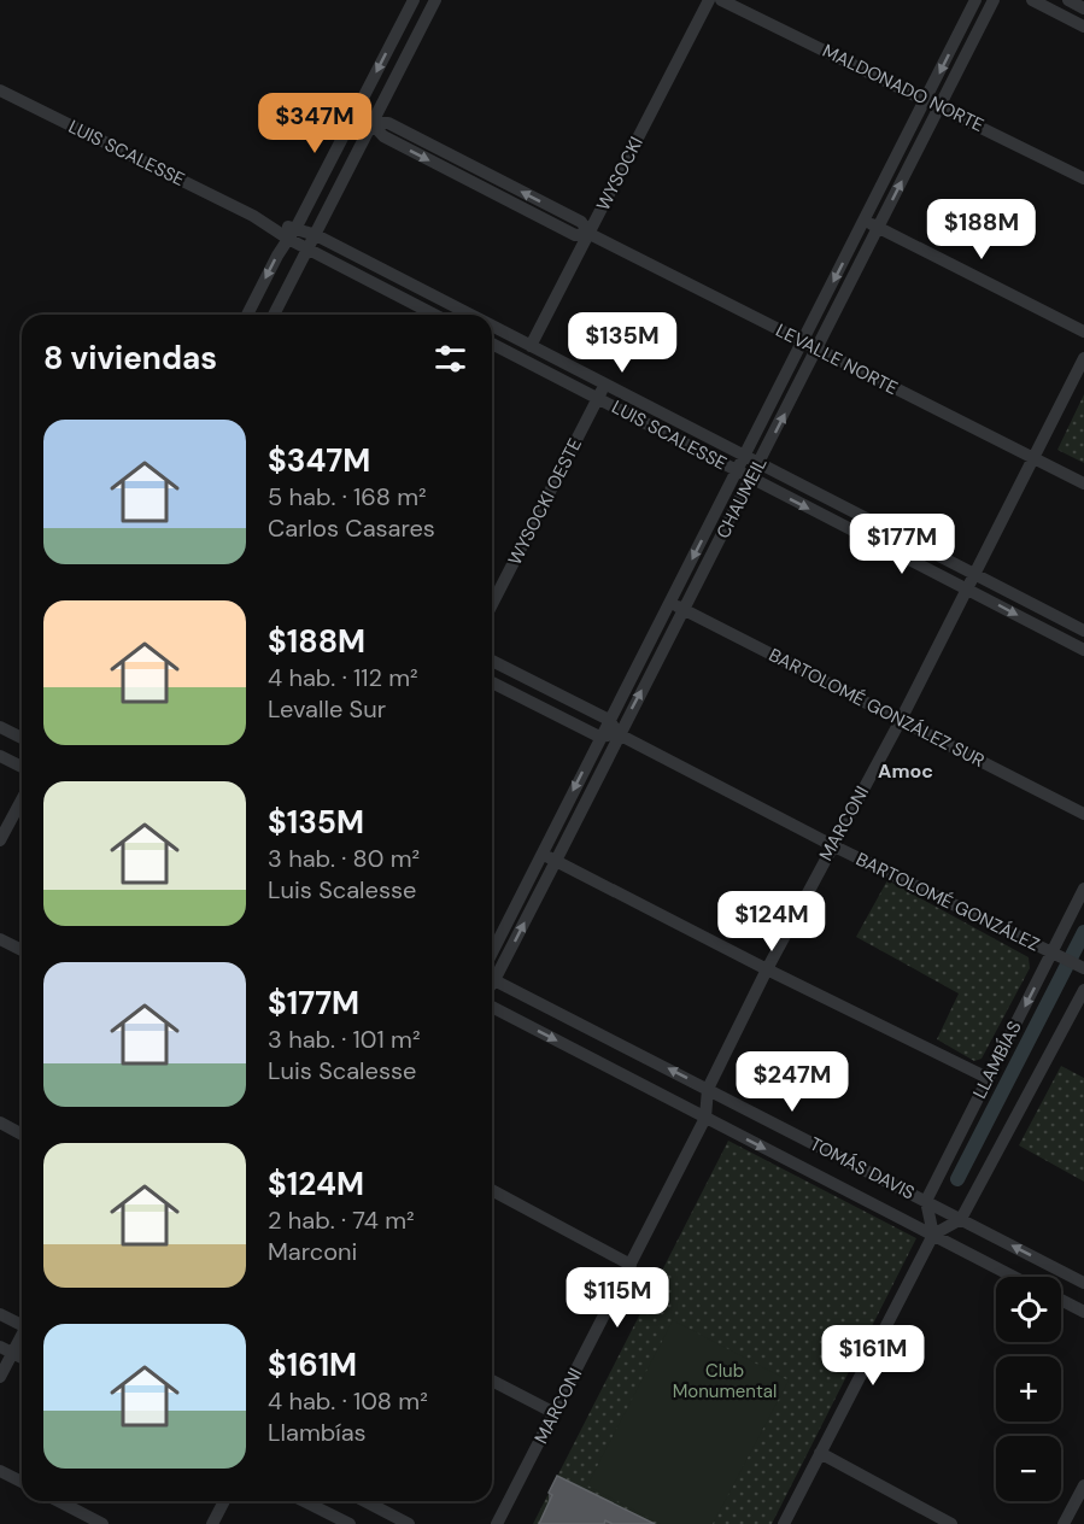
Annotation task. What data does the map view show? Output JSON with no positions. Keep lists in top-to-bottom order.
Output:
{
  "streets": {
    "street": [
      "MALDONADO NORTE",
      "LUIS SCALESSE",
      "WYSOCKI",
      "LEVALLE NORTE",
      "CHAUMEIL",
      "WYSOCKI OESTE",
      "BARTOLOMÉ GONZÁLEZ SUR",
      "MARCONI",
      "BARTOLOMÉ GONZÁLEZ",
      "LLAMBÍAS",
      "TOMÁS DAVIS"
    ]
  },
  "crossings": [
    ["MALDONADO NORTE", "CHAUMEIL"],
    ["LUIS SCALESSE", "WYSOCKI"],
    ["LUIS SCALESSE", "CHAUMEIL"],
    ["LUIS SCALESSE", "WYSOCKI OESTE"],
    ["LUIS SCALESSE", "MARCONI"],
    ["WYSOCKI", "LEVALLE NORTE"],
    ["LEVALLE NORTE", "CHAUMEIL"],
    ["LEVALLE NORTE", "MARCONI"],
    ["CHAUMEIL", "BARTOLOMÉ GONZÁLEZ SUR"],
    ["CHAUMEIL", "BARTOLOMÉ GONZÁLEZ"],
    ["BARTOLOMÉ GONZÁLEZ SUR", "MARCONI"],
    ["MARCONI", "BARTOLOMÉ GONZÁLEZ"],
    ["MARCONI", "TOMÁS DAVIS"],
    ["BARTOLOMÉ GONZÁLEZ", "LLAMBÍAS"],
    ["LLAMBÍAS", "TOMÁS DAVIS"]
  ],
  "districts": ["Amoc"],
  "parks": ["Club Monumental"],
  "page": {
    "price": [
      "$347M",
      "$188M",
      "$135M",
      "$177M",
      "$124M",
      "$247M",
      "$115M",
      "$161M"
    ],
    "heading": "8 viviendas",
    "list": [
      {
        "name": "$347M",
        "note": "5 hab. · 168 m² · Carlos Casares"
      },
      {
        "name": "$188M",
        "note": "4 hab. · 112 m² · Levalle Sur"
      },
      {
        "name": "$135M",
        "note": "3 hab. · 80 m² · Luis Scalesse"
      },
      {
        "name": "$177M",
        "note": "3 hab. · 101 m² · Luis Scalesse"
      },
      {
        "name": "$124M",
        "note": "2 hab. · 74 m² · Marconi"
      },
      {
        "name": "$161M",
        "note": "4 hab. · 108 m² · Llambías"
      }
    ],
    "map_buttons": ["+", "−"]
  }
}
